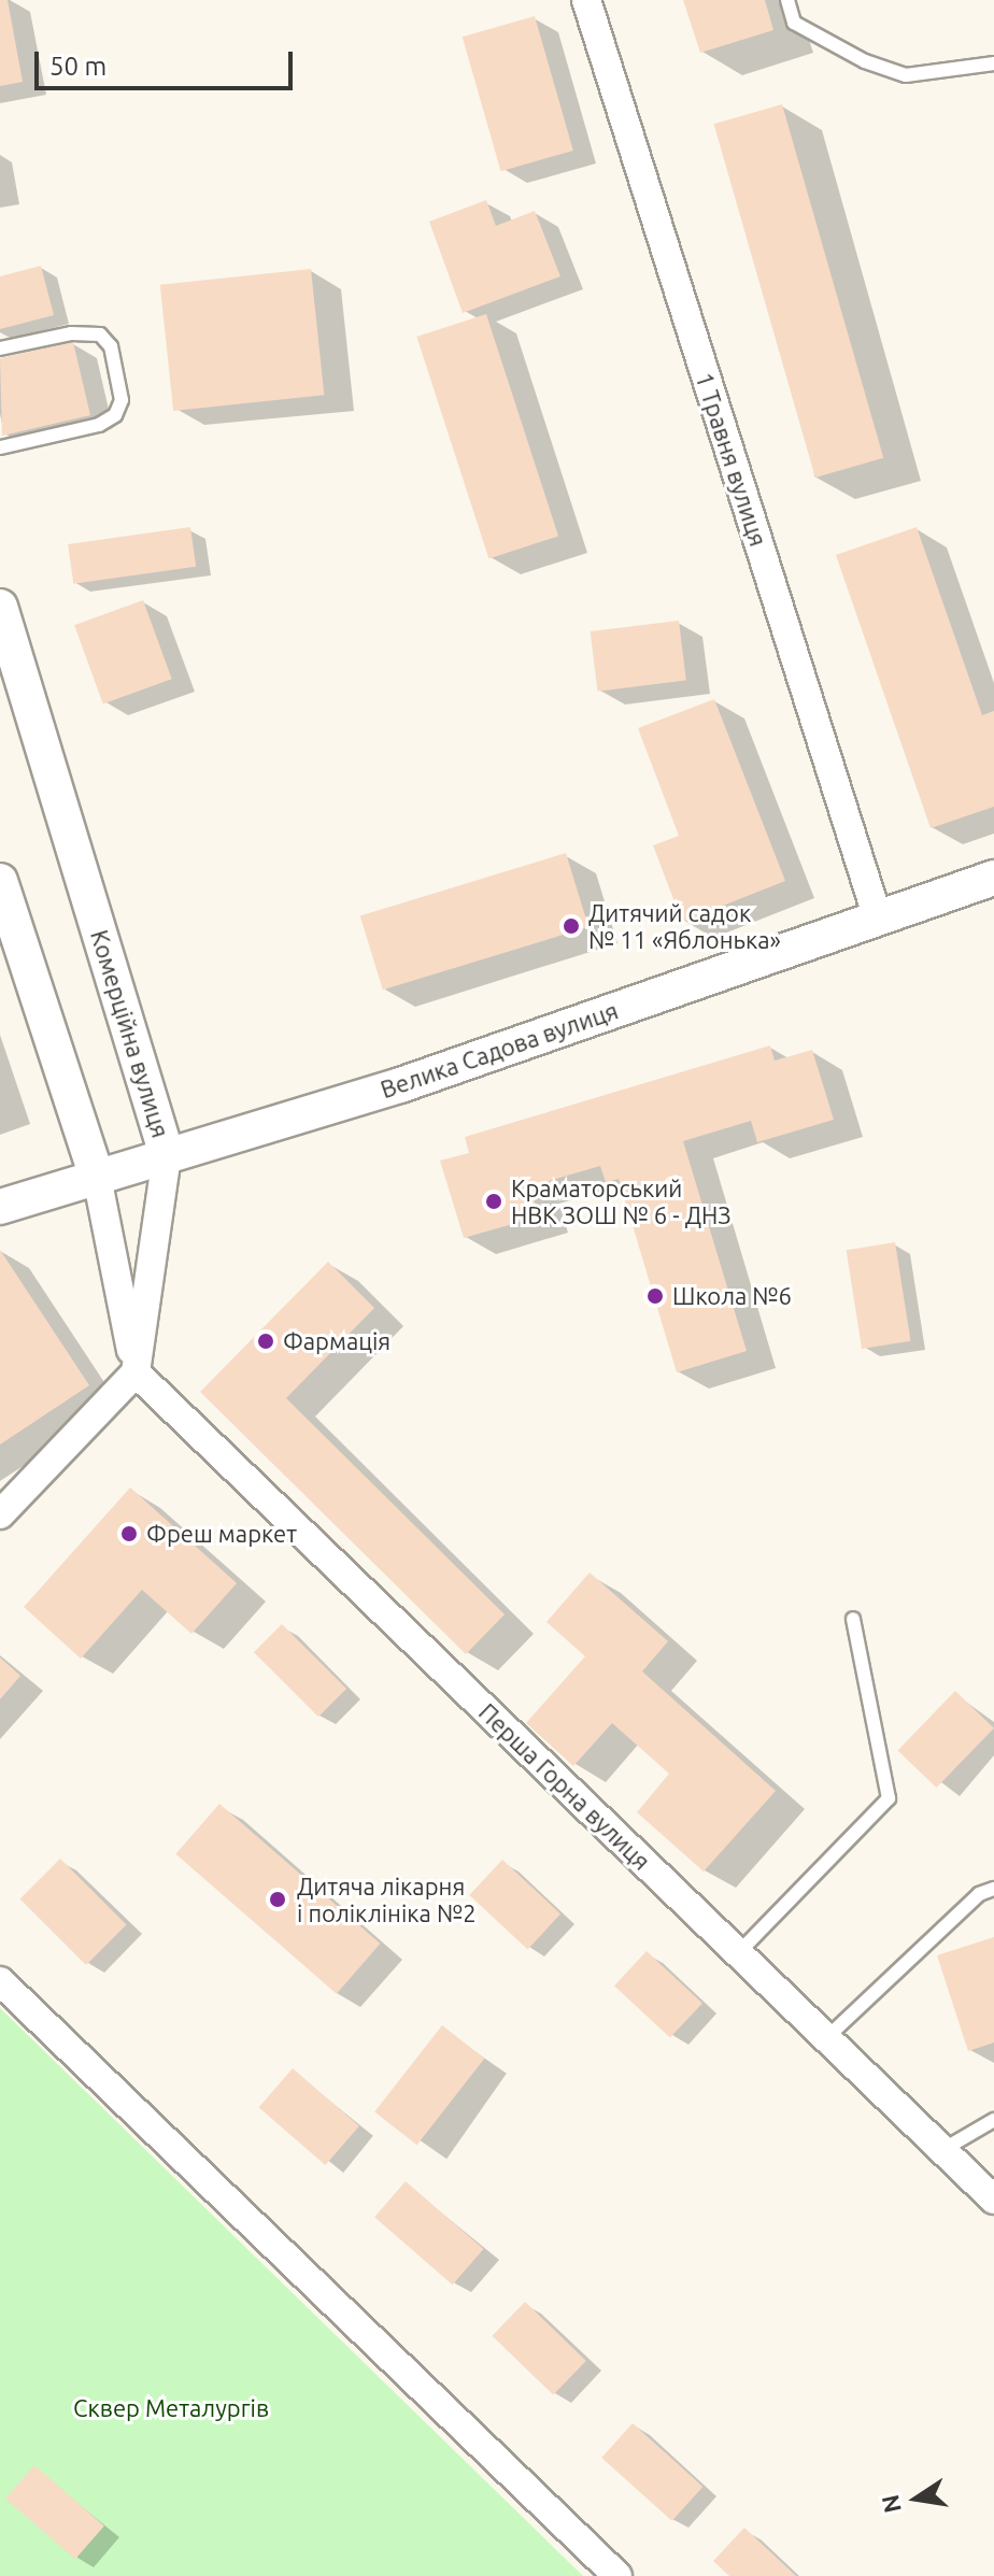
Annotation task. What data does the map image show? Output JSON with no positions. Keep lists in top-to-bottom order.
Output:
{
  "streets": {
    "street": [
      "1 Травня вулиця",
      "Комерційна вулиця",
      "Велика Садова вулиця",
      "Перша Горна вулиця"
    ]
  },
  "crossings": [
    ["1 Травня вулиця", "Велика Садова вулиця"],
    ["Комерційна вулиця", "Велика Садова вулиця"],
    ["Комерційна вулиця", "Перша Горна вулиця"]
  ],
  "parks": ["Сквер Металургів"],
  "places": [
    "Дитячий садок № 11 «Яблонька»",
    "Краматорський НВК ЗОШ № 6 - ДНЗ",
    "Школа №6",
    "Фармація",
    "Фреш маркет",
    "Дитяча лікарня і поліклініка №2"
  ],
  "scale_bar": "50 m",
  "north": "left"
}
